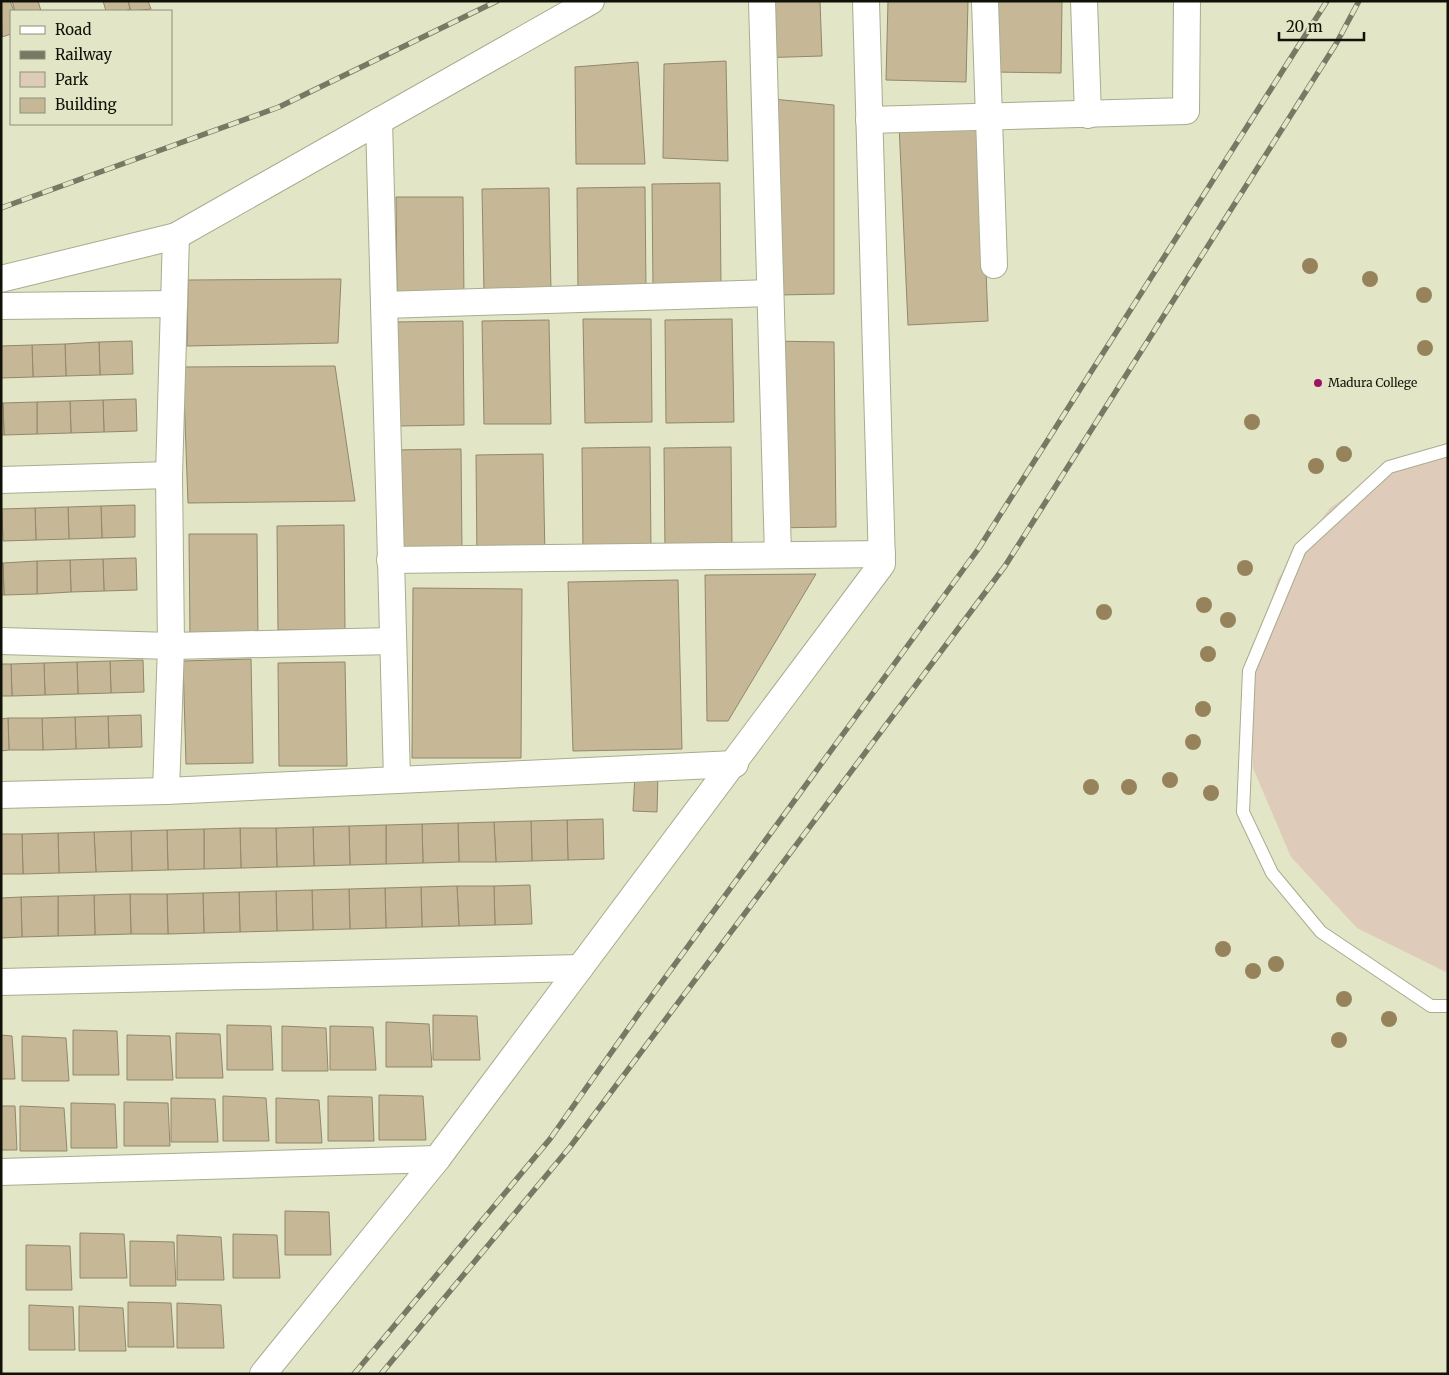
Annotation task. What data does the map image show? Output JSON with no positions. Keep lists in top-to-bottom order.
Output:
{
  "places": ["Madura College"],
  "legend": [
    "Road",
    "Railway",
    "Park",
    "Building"
  ],
  "scale_bar": "20 m"
}
